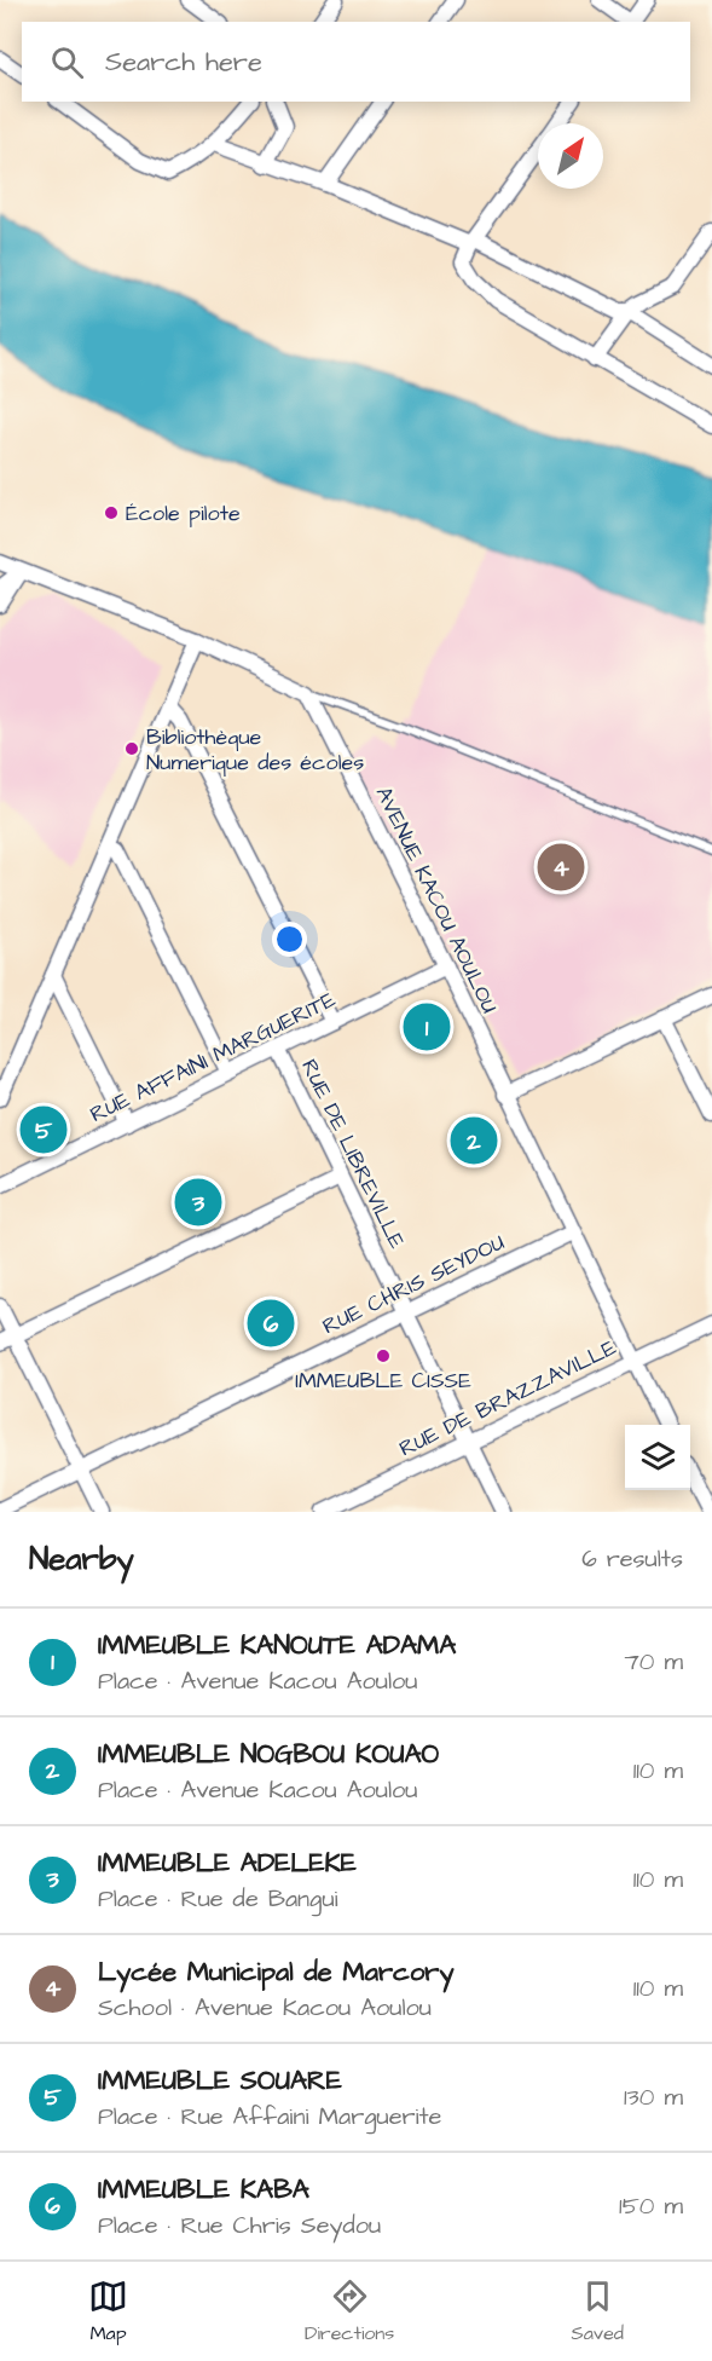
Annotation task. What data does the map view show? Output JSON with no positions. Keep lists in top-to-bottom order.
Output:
{
  "streets": {
    "street": [
      "AVENUE KACOU AOULOU",
      "RUE AFFAINI MARGUERITE",
      "RUE DE LIBREVILLE",
      "RUE CHRIS SEYDOU",
      "RUE DE BRAZZAVILLE"
    ]
  },
  "crossings": [
    ["AVENUE KACOU AOULOU", "RUE AFFAINI MARGUERITE"],
    ["AVENUE KACOU AOULOU", "RUE CHRIS SEYDOU"],
    ["AVENUE KACOU AOULOU", "RUE DE BRAZZAVILLE"],
    ["RUE AFFAINI MARGUERITE", "RUE DE LIBREVILLE"],
    ["RUE DE LIBREVILLE", "RUE CHRIS SEYDOU"],
    ["RUE DE LIBREVILLE", "RUE DE BRAZZAVILLE"]
  ],
  "places": ["École pilote", "Bibliothèque Numerique des écoles", "IMMEUBLE CISSE"],
  "north": "top right",
  "page": {
    "search": "Search here",
    "pins": [
      "4",
      "1",
      "5",
      "2",
      "3",
      "6"
    ],
    "heading": ["Nearby", "6 results"],
    "list": [
      {
        "mark": "1",
        "name": "IMMEUBLE KANOUTE ADAMA",
        "note": "Place · Avenue Kacou Aoulou",
        "value": "70 m"
      },
      {
        "mark": "2",
        "name": "IMMEUBLE NOGBOU KOUAO",
        "note": "Place · Avenue Kacou Aoulou",
        "value": "110 m"
      },
      {
        "mark": "3",
        "name": "IMMEUBLE ADELEKE",
        "note": "Place · Rue de Bangui",
        "value": "110 m"
      },
      {
        "mark": "4",
        "name": "Lycée Municipal de Marcory",
        "note": "School · Avenue Kacou Aoulou",
        "value": "110 m"
      },
      {
        "mark": "5",
        "name": "IMMEUBLE SOUARE",
        "note": "Place · Rue Affaini Marguerite",
        "value": "130 m"
      },
      {
        "mark": "6",
        "name": "IMMEUBLE KABA",
        "note": "Place · Rue Chris Seydou",
        "value": "150 m"
      }
    ],
    "nav": ["Map", "Directions", "Saved"]
  }
}
